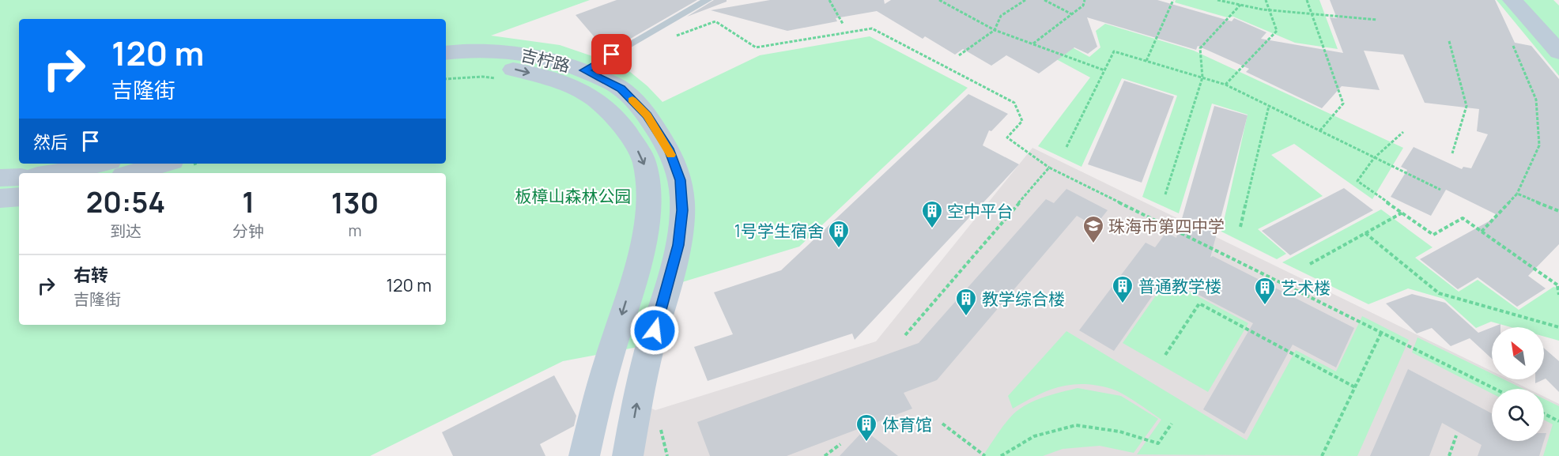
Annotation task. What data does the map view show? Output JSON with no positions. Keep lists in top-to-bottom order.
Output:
{
  "streets": {
    "main road": ["吉柠路"]
  },
  "parks": ["板樟山森林公园"],
  "places": {
    "building": [
      "空中平台",
      "1号学生宿舍",
      "普通教学楼",
      "艺术楼",
      "教学综合楼",
      "体育馆"
    ],
    "school or university": ["珠海市第四中学"]
  },
  "north": "top left",
  "page": {
    "turn": ["120 m", "吉隆街"],
    "then": "然后",
    "eta": [
      "20:54",
      "到达",
      "1",
      "分钟",
      "130",
      "m"
    ],
    "list": [
      {
        "name": "右转",
        "note": "吉隆街",
        "value": "120 m"
      }
    ]
  }
}
